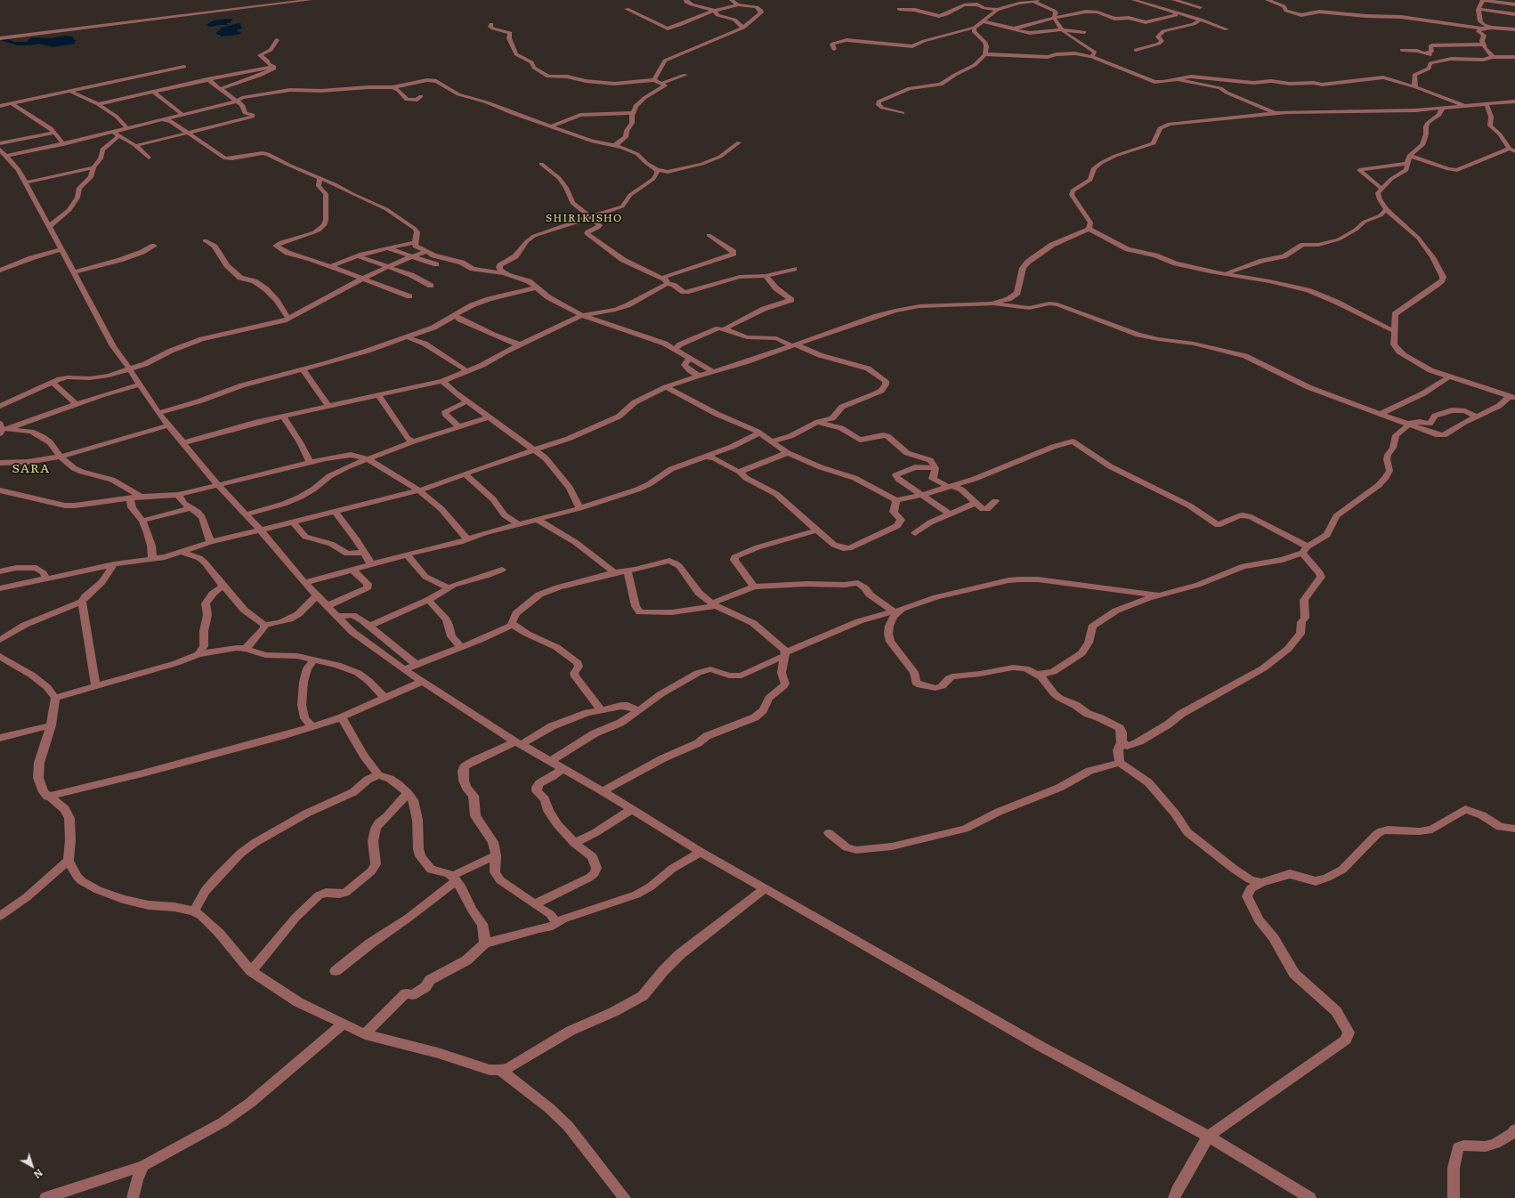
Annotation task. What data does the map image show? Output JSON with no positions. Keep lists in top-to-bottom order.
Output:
{
  "districts": ["SHIRIKISHO", "SARA"],
  "north": "bottom right"
}
